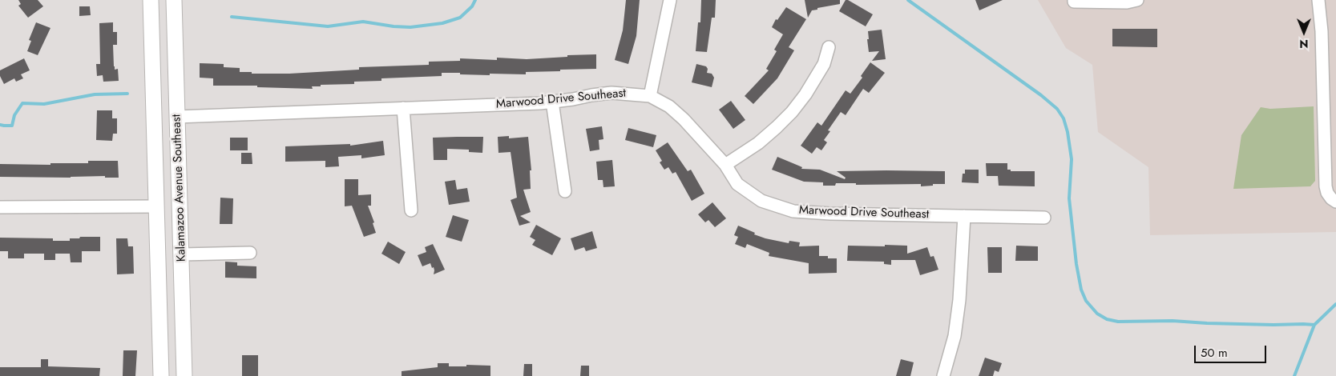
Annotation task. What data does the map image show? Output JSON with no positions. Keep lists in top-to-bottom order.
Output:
{
  "streets": {
    "main road": ["Kalamazoo Avenue Southeast"],
    "street": ["Marwood Drive Southeast"]
  },
  "crossings": [
    ["Marwood Drive Southeast", "Kalamazoo Avenue Southeast"]
  ],
  "scale_bar": "50 m",
  "north": "bottom"
}
